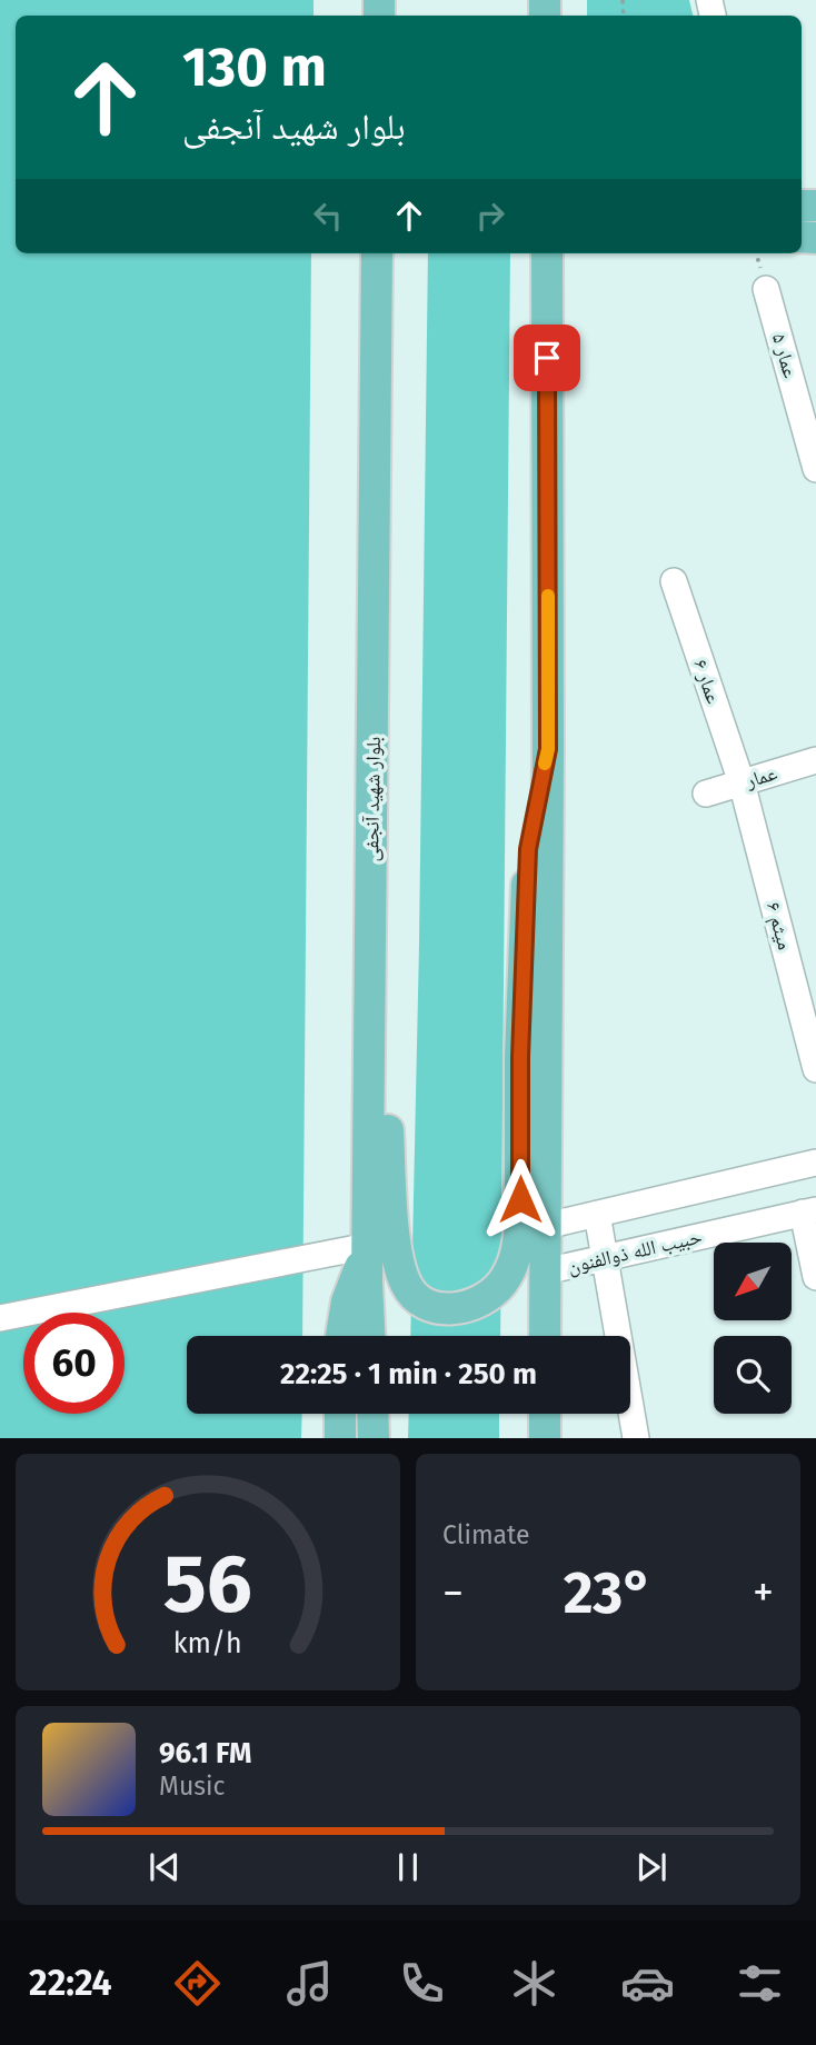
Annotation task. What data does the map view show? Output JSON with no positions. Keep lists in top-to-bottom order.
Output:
{
  "streets": {
    "main road": ["بلوار شهید آنجفی"],
    "street": [
      "عمار ۵",
      "عمار ۶",
      "عمار",
      "میثم ۶",
      "حبیب الله ذوالفنون"
    ]
  },
  "crossings": [
    ["عمار ۶", "عمار"],
    ["عمار ۶", "میثم ۶"],
    ["عمار", "میثم ۶"]
  ],
  "north": "bottom left",
  "page": {
    "turn": ["130 m", "بلوار شهید آنجفی"],
    "limit": "60",
    "trip": "22:25 · 1 min · 250 m",
    "tile": "Climate",
    "heat": ["−", "23°", "+"],
    "song": ["96.1 FM", "Music"],
    "tabs": "22:24",
    "gauge": ["56", "km/h"]
  }
}
